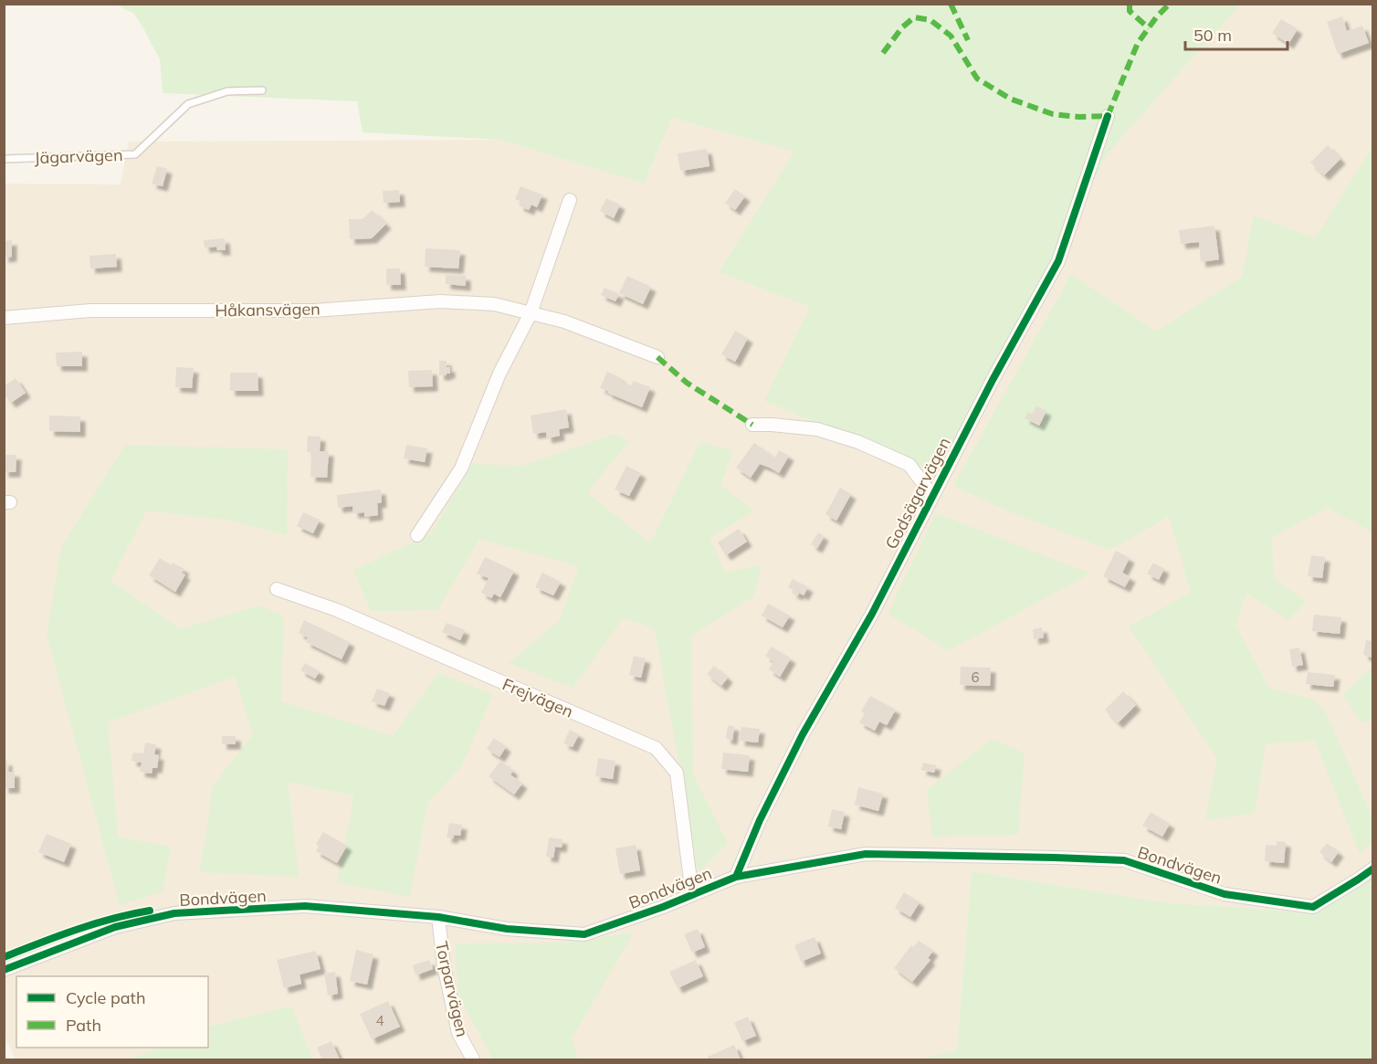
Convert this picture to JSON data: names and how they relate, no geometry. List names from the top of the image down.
{
  "streets": {
    "street": [
      "Håkansvägen",
      "Godsägarvägen",
      "Frejvägen",
      "Bondvägen",
      "Torparvägen"
    ],
    "lane": ["Jägarvägen"]
  },
  "crossings": [
    ["Godsägarvägen", "Bondvägen"],
    ["Frejvägen", "Bondvägen"],
    ["Bondvägen", "Torparvägen"]
  ],
  "house_numbers": ["6", "4"],
  "legend": ["Cycle path", "Path"],
  "scale_bar": "50 m"
}
